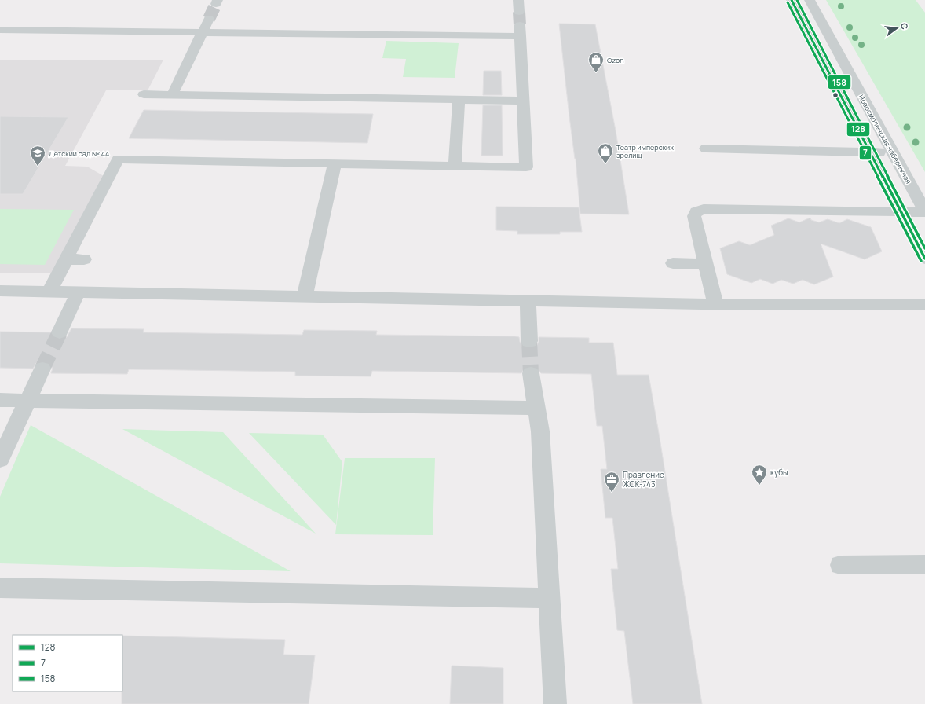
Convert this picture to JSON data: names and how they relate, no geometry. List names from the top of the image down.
{
  "streets": {
    "street": ["Новосмоленская набережная"]
  },
  "places": {
    "shop": ["Ozon", "Театр имперских зрелищ"],
    "school or university": ["Детский сад № 44"],
    "place": ["кубы"],
    "office": ["Правление ЖСК-743"]
  },
  "lines": ["transit line 128", "transit line 158", "transit line 7"],
  "legend": ["128", "7", "158"],
  "north": "right"
}
